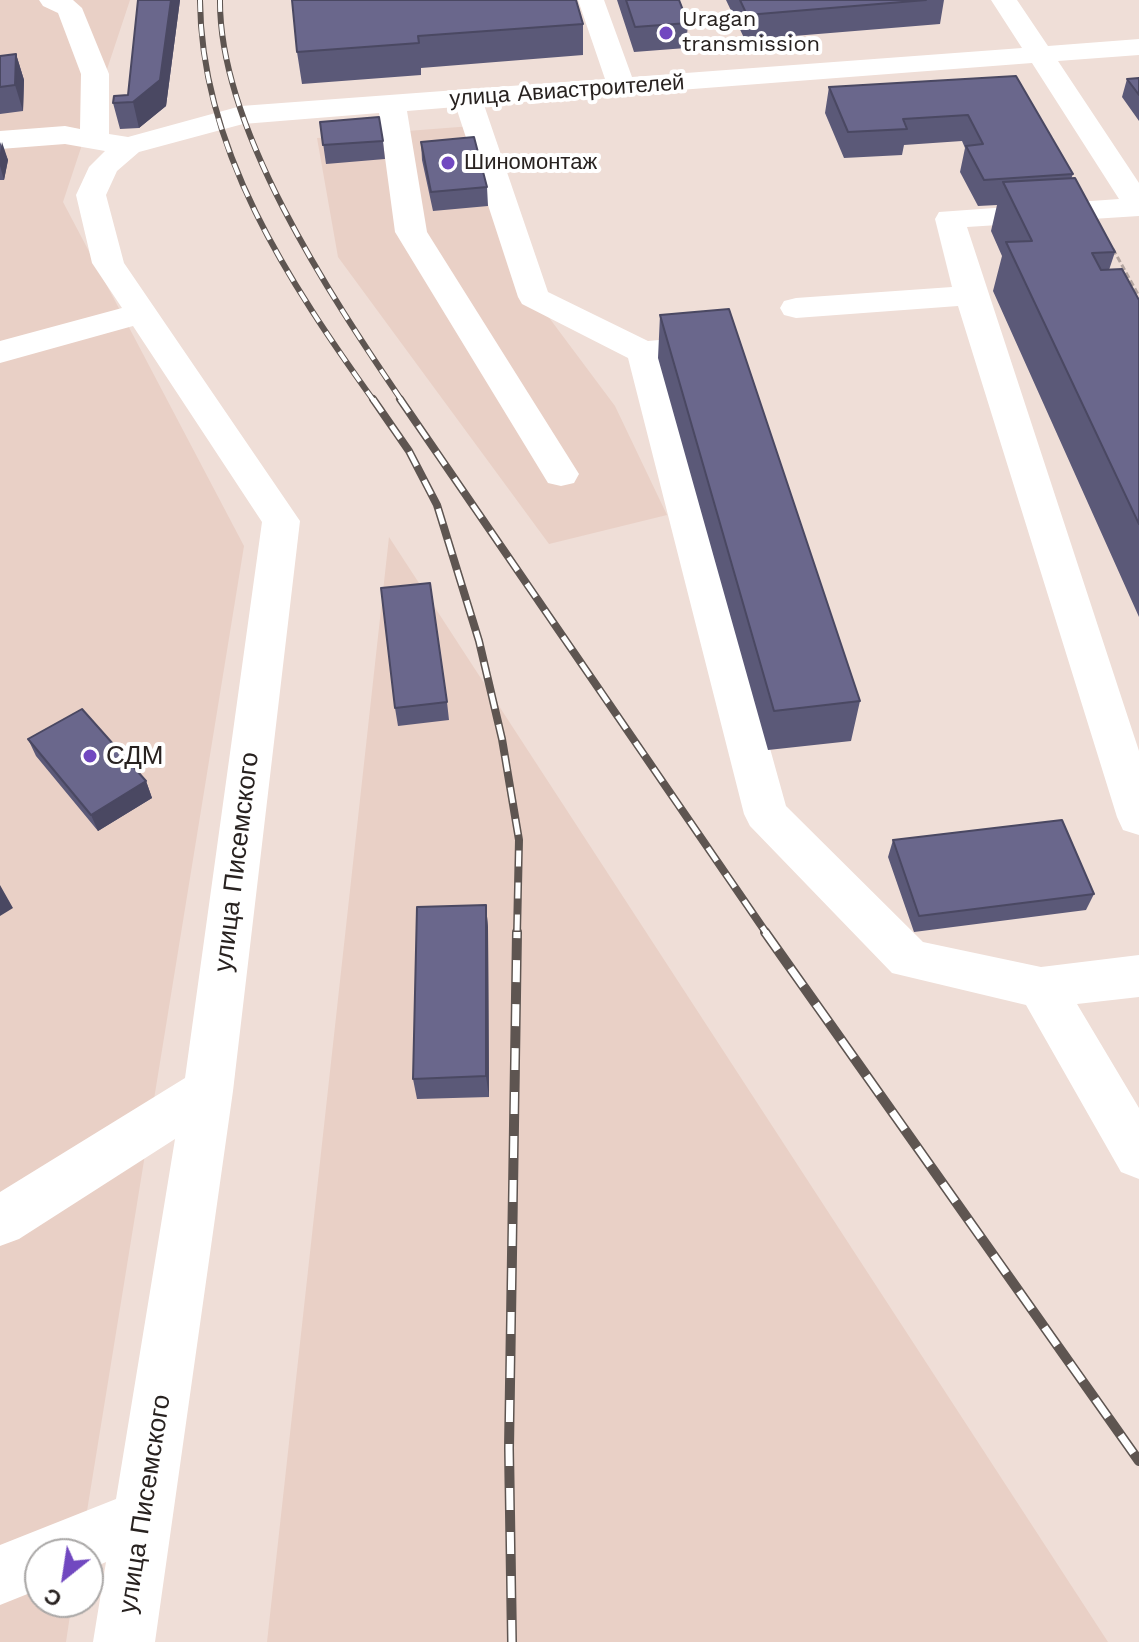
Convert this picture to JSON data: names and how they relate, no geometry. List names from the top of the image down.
{
  "streets": {
    "street": ["улица Авиастроителей", "улица Писемского"]
  },
  "crossings": [
    ["улица Авиастроителей", "улица Писемского"]
  ],
  "places": ["Uragan transmission", "Шиномонтаж", "СДМ"],
  "north": "bottom left"
}
